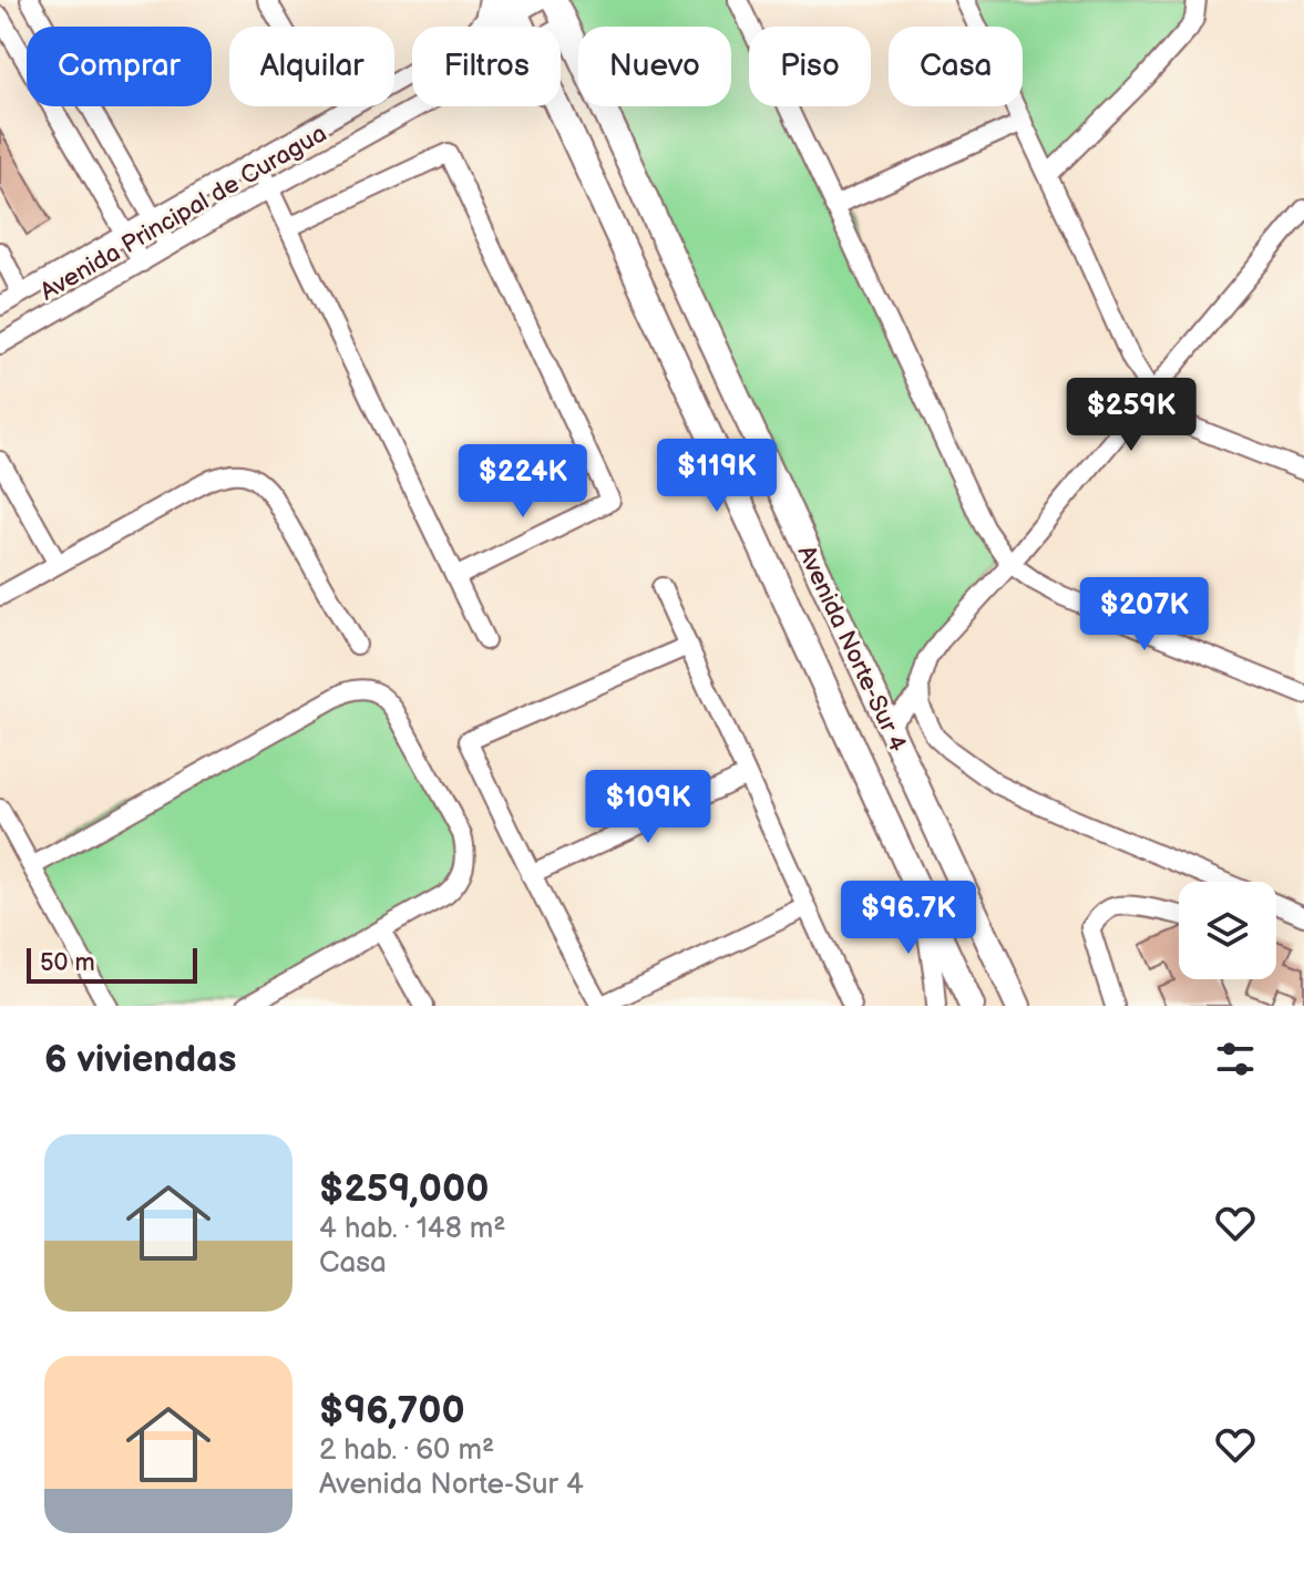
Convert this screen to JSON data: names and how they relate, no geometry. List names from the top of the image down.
{
  "streets": {
    "main road": ["Avenida Norte-Sur 4"],
    "street": ["Avenida Principal de Curagua"]
  },
  "crossings": [
    ["Avenida Principal de Curagua", "Avenida Norte-Sur 4"]
  ],
  "scale_bar": "50 m",
  "page": {
    "chip": [
      "Comprar",
      "Alquilar",
      "Filtros",
      "Nuevo",
      "Piso",
      "Casa"
    ],
    "price": [
      "$259K",
      "$119K",
      "$224K",
      "$207K",
      "$109K",
      "$96.7K"
    ],
    "scale": "50 m",
    "heading": "6 viviendas",
    "list": [
      {
        "name": "$259,000",
        "note": "4 hab. · 148 m² · Casa"
      },
      {
        "name": "$96,700",
        "note": "2 hab. · 60 m² · Avenida Norte-Sur 4"
      }
    ]
  }
}
